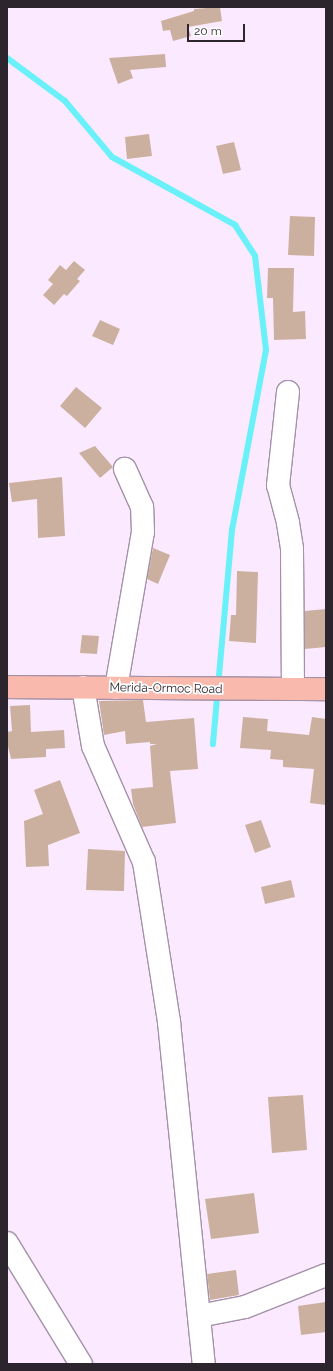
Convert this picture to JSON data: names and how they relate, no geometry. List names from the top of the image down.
{
  "streets": {
    "highway": ["Merida-Ormoc Road"]
  },
  "scale_bar": "20 m"
}
